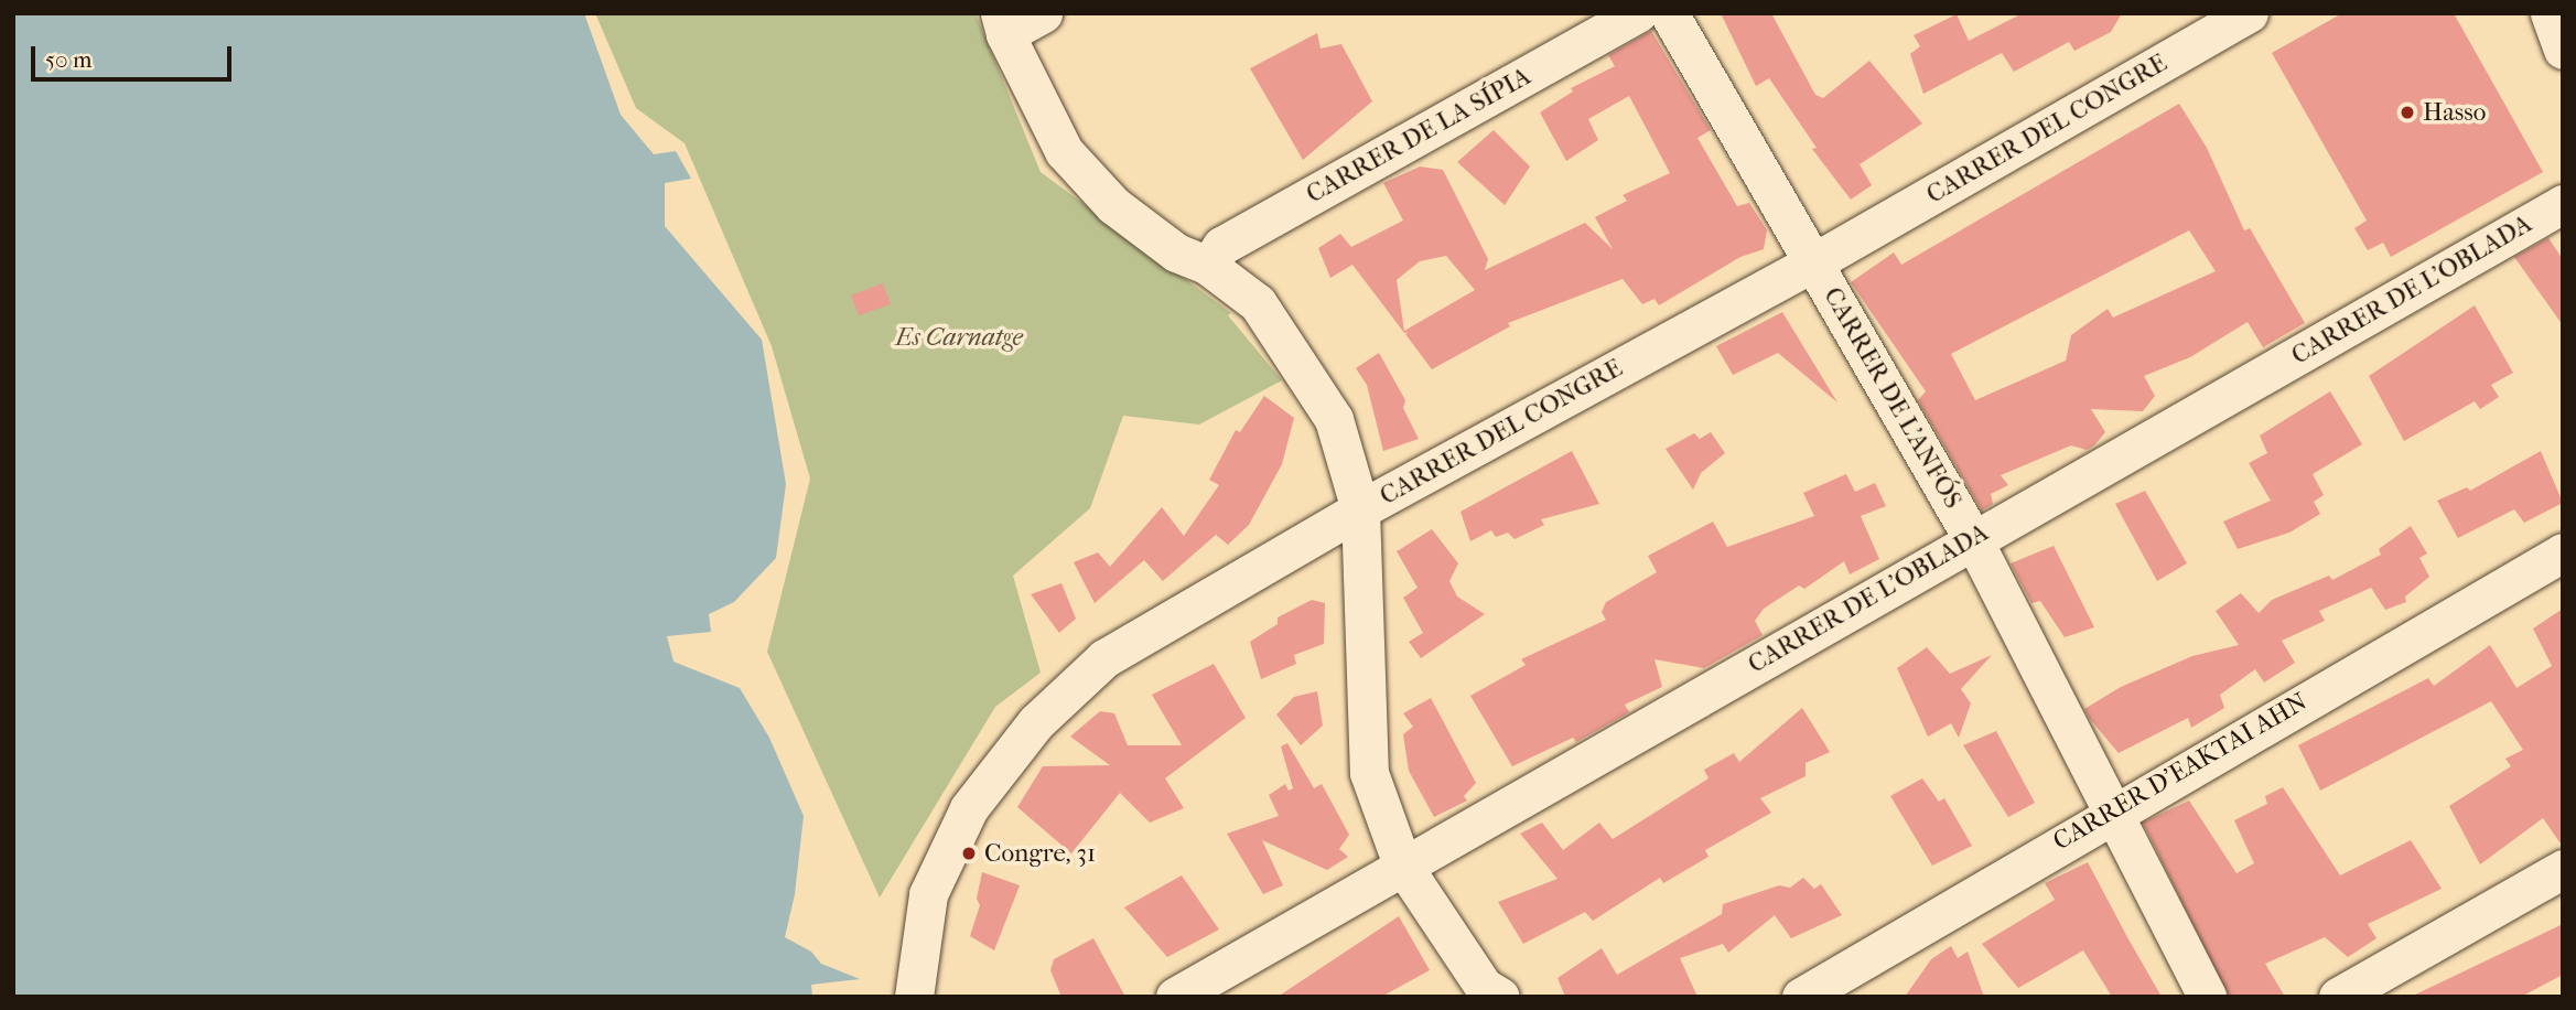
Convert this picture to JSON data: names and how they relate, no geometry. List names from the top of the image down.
{
  "streets": {
    "street": [
      "CARRER DEL CONGRE",
      "CARRER DE LA SÍPIA",
      "CARRER DE L'OBLADA",
      "CARRER DE L'ANFÓS",
      "CARRER D'EAKTAI AHN"
    ]
  },
  "crossings": [
    ["CARRER DEL CONGRE", "CARRER DE L'ANFÓS"],
    ["CARRER DE L'OBLADA", "CARRER DE L'ANFÓS"],
    ["CARRER DE L'ANFÓS", "CARRER D'EAKTAI AHN"]
  ],
  "parks": ["Es Carnatge"],
  "places": ["Hasso", "Congre, 31"],
  "scale_bar": "50 m"
}
